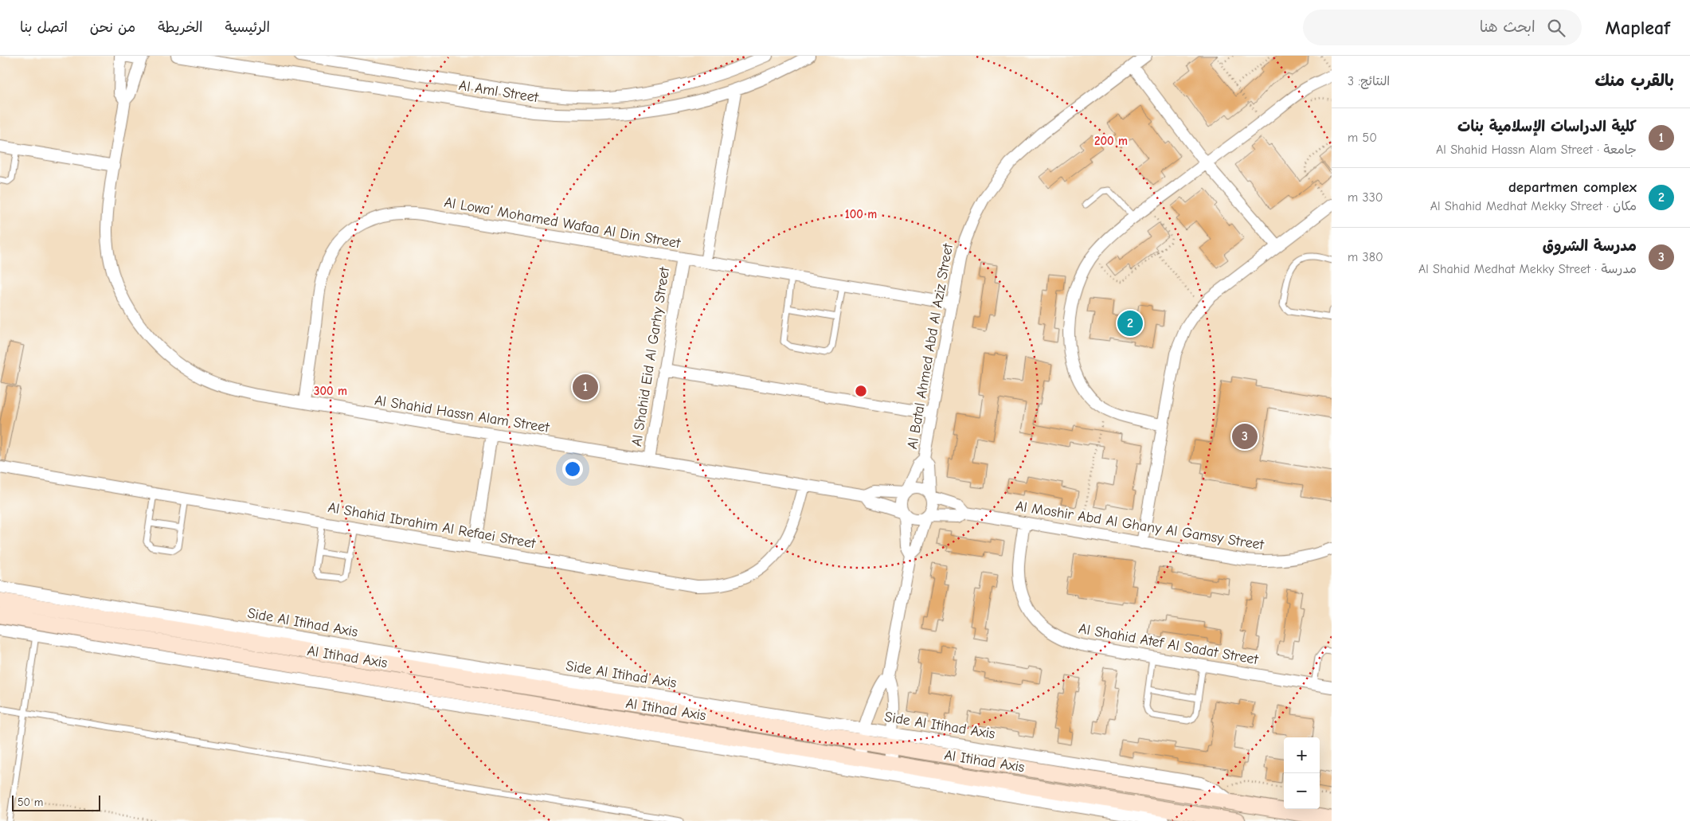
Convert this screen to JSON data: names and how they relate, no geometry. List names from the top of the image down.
{
  "streets": {
    "street": [
      "Al Aml Street",
      "Al Lowa' Mohamed Wafaa Al Din Street",
      "Al Batal Ahmed Abd Al Aziz Street",
      "Al Shahid Eid Al Garhy Street",
      "Al Shahid Hassn Alam Street",
      "Al Shahid Ibrahim Al Refaei Street",
      "Al Moshir Abd Al Ghany Al Gamsy Street",
      "Side Al Itihad Axis",
      "Al Shahid Atef Al Sadat Street",
      "Al Itihad Axis"
    ]
  },
  "crossings": [
    ["Al Lowa' Mohamed Wafaa Al Din Street", "Al Batal Ahmed Abd Al Aziz Street"],
    ["Al Lowa' Mohamed Wafaa Al Din Street", "Al Shahid Eid Al Garhy Street"],
    ["Al Lowa' Mohamed Wafaa Al Din Street", "Al Shahid Hassn Alam Street"],
    ["Al Batal Ahmed Abd Al Aziz Street", "Al Shahid Hassn Alam Street"],
    ["Al Batal Ahmed Abd Al Aziz Street", "Al Moshir Abd Al Ghany Al Gamsy Street"],
    ["Al Shahid Eid Al Garhy Street", "Al Shahid Hassn Alam Street"],
    ["Al Shahid Hassn Alam Street", "Al Shahid Ibrahim Al Refaei Street"],
    ["Al Shahid Hassn Alam Street", "Al Moshir Abd Al Ghany Al Gamsy Street"],
    ["Al Moshir Abd Al Ghany Al Gamsy Street", "Al Shahid Atef Al Sadat Street"],
    ["Side Al Itihad Axis", "Al Itihad Axis"]
  ],
  "scale_bar": "50 m",
  "page": {
    "header": "Mapleaf",
    "search": "ابحث هنا",
    "nav": [
      "الرئيسية",
      "الخريطة",
      "من نحن",
      "اتصل بنا"
    ],
    "heading": ["بالقرب منك", "النتائج: 3"],
    "list": [
      {
        "mark": "1",
        "name": "كلية الدراسات الإسلامية بنات",
        "note": "جامعة · Al Shahid Hassn Alam Street",
        "value": "50 m"
      },
      {
        "mark": "2",
        "name": "departmen complex",
        "note": "مكان · Al Shahid Medhat Mekky Street",
        "value": "330 m"
      },
      {
        "mark": "3",
        "name": "مدرسة الشروق",
        "note": "مدرسة · Al Shahid Medhat Mekky Street",
        "value": "380 m"
      }
    ],
    "pins": ["2", "1", "3"],
    "map_buttons": ["+", "−"],
    "scale": "50 m"
  },
  "rings": ["200 m", "100 m", "300 m"]
}
